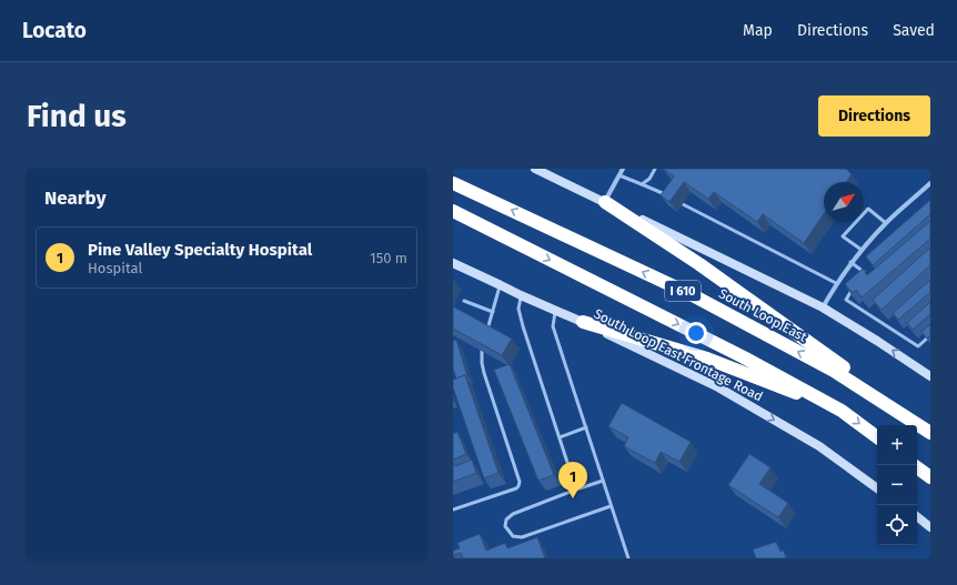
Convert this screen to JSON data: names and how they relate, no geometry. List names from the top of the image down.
{
  "streets": {
    "highway": ["I 610", "South Loop East"],
    "main road": ["South Loop East Frontage Road"]
  },
  "one_way": ["South Loop East Frontage Road"],
  "north": "top right",
  "page": {
    "header": "Locato",
    "nav": ["Map", "Directions", "Saved"],
    "buttons": "Directions",
    "title": "Find us",
    "heading": "Nearby",
    "list": [
      {
        "mark": "1",
        "name": "Pine Valley Specialty Hospital",
        "note": "Hospital",
        "value": "150 m"
      }
    ],
    "map_buttons": ["+", "−"],
    "pins": "1"
  }
}
